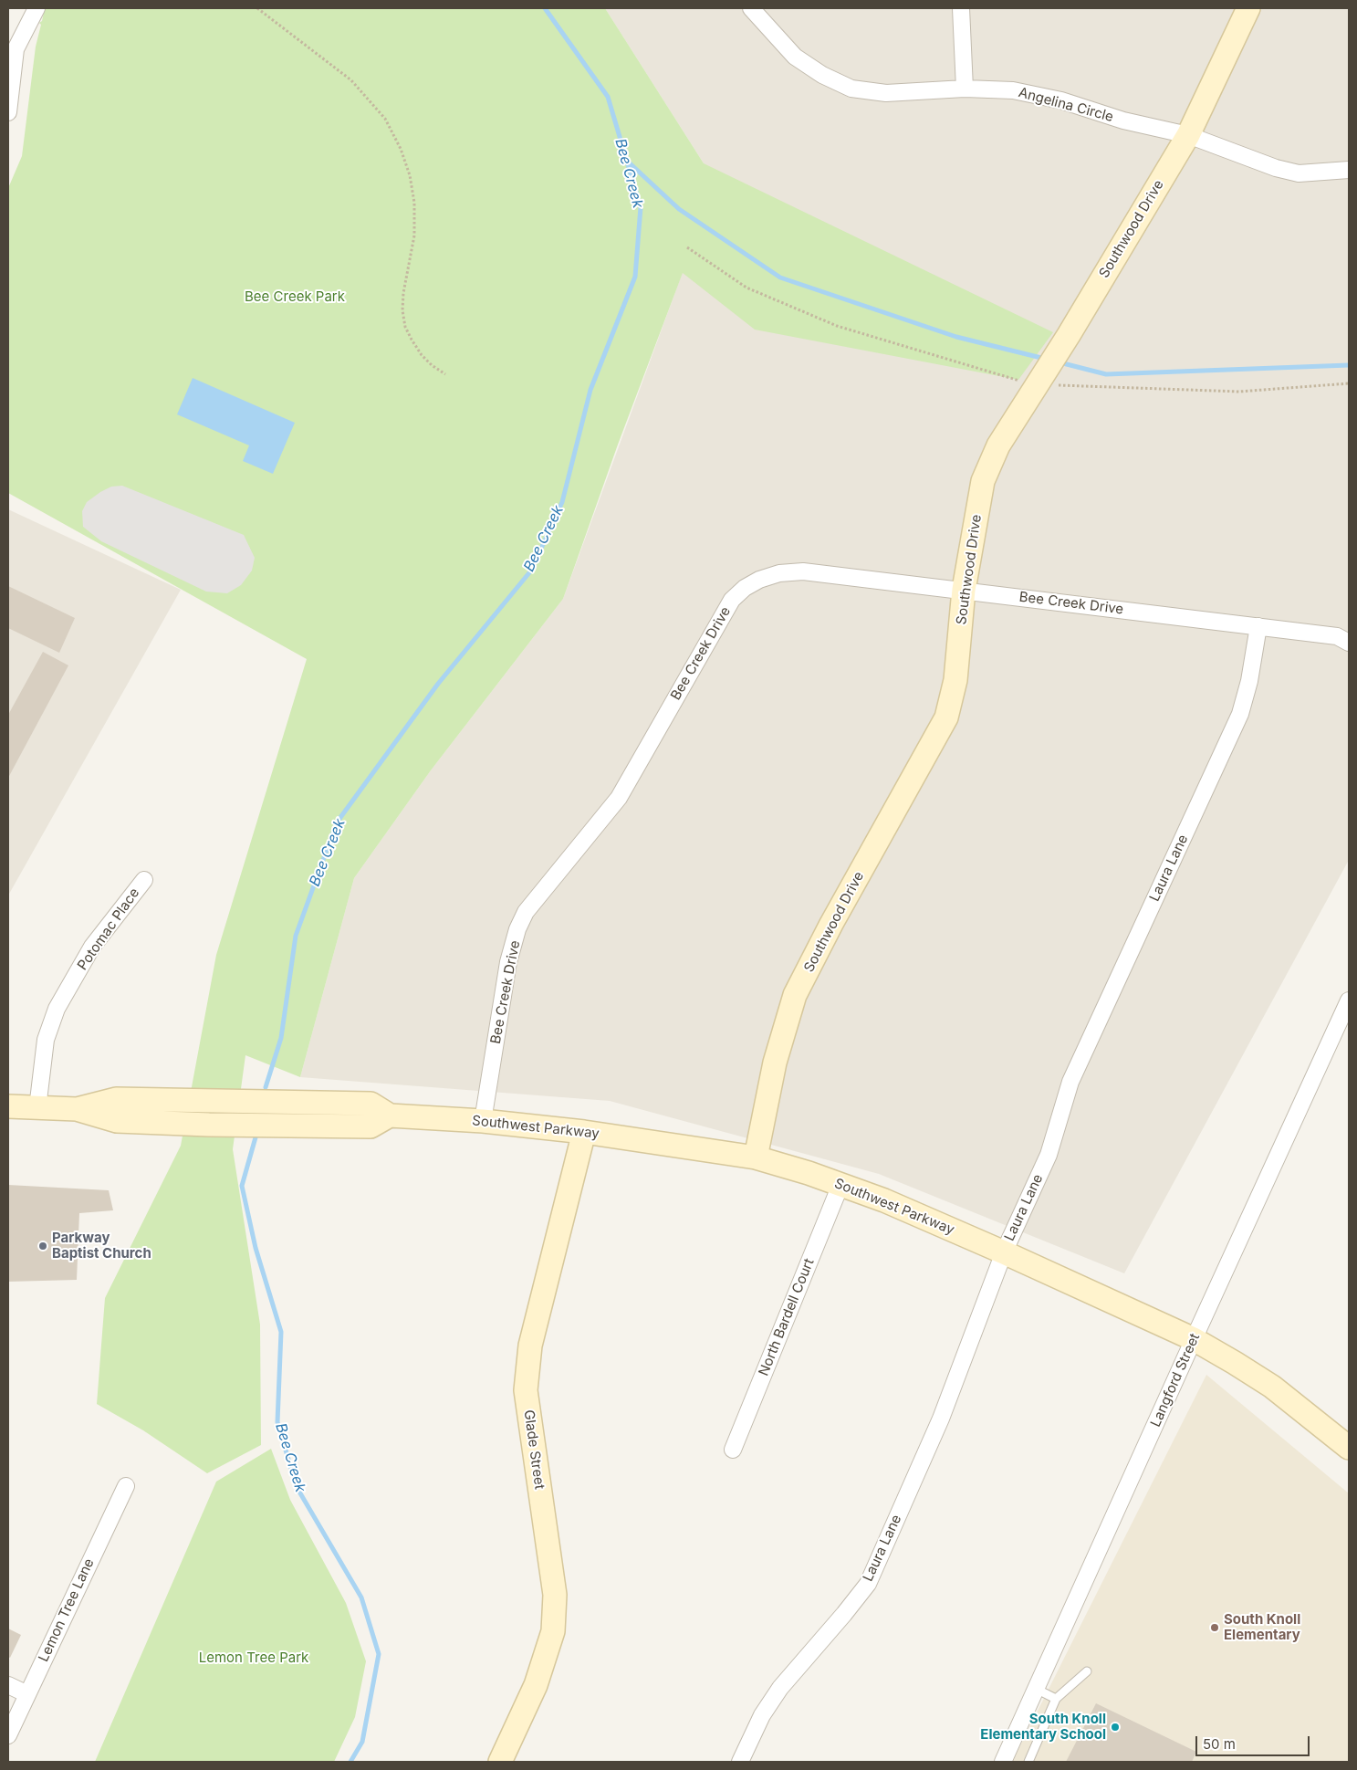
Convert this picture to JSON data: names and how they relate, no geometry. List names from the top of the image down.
{
  "streets": {
    "street": [
      "Angelina Circle",
      "Southwood Drive",
      "Bee Creek Drive",
      "Laura Lane",
      "Potomac Place",
      "Southwest Parkway",
      "North Bardell Court",
      "Langford Street",
      "Glade Street",
      "Lemon Tree Lane"
    ]
  },
  "crossings": [
    ["Angelina Circle", "Southwood Drive"],
    ["Southwood Drive", "Bee Creek Drive"],
    ["Southwood Drive", "Southwest Parkway"],
    ["Bee Creek Drive", "Laura Lane"],
    ["Bee Creek Drive", "Southwest Parkway"],
    ["Laura Lane", "Southwest Parkway"],
    ["Potomac Place", "Southwest Parkway"],
    ["Southwest Parkway", "North Bardell Court"],
    ["Southwest Parkway", "Langford Street"],
    ["Southwest Parkway", "Glade Street"]
  ],
  "water": ["Bee Creek"],
  "parks": ["Bee Creek Park", "Lemon Tree Park"],
  "places": ["Parkway Baptist Church", "South Knoll Elementary", "South Knoll Elementary School"],
  "scale_bar": "50 m"
}
